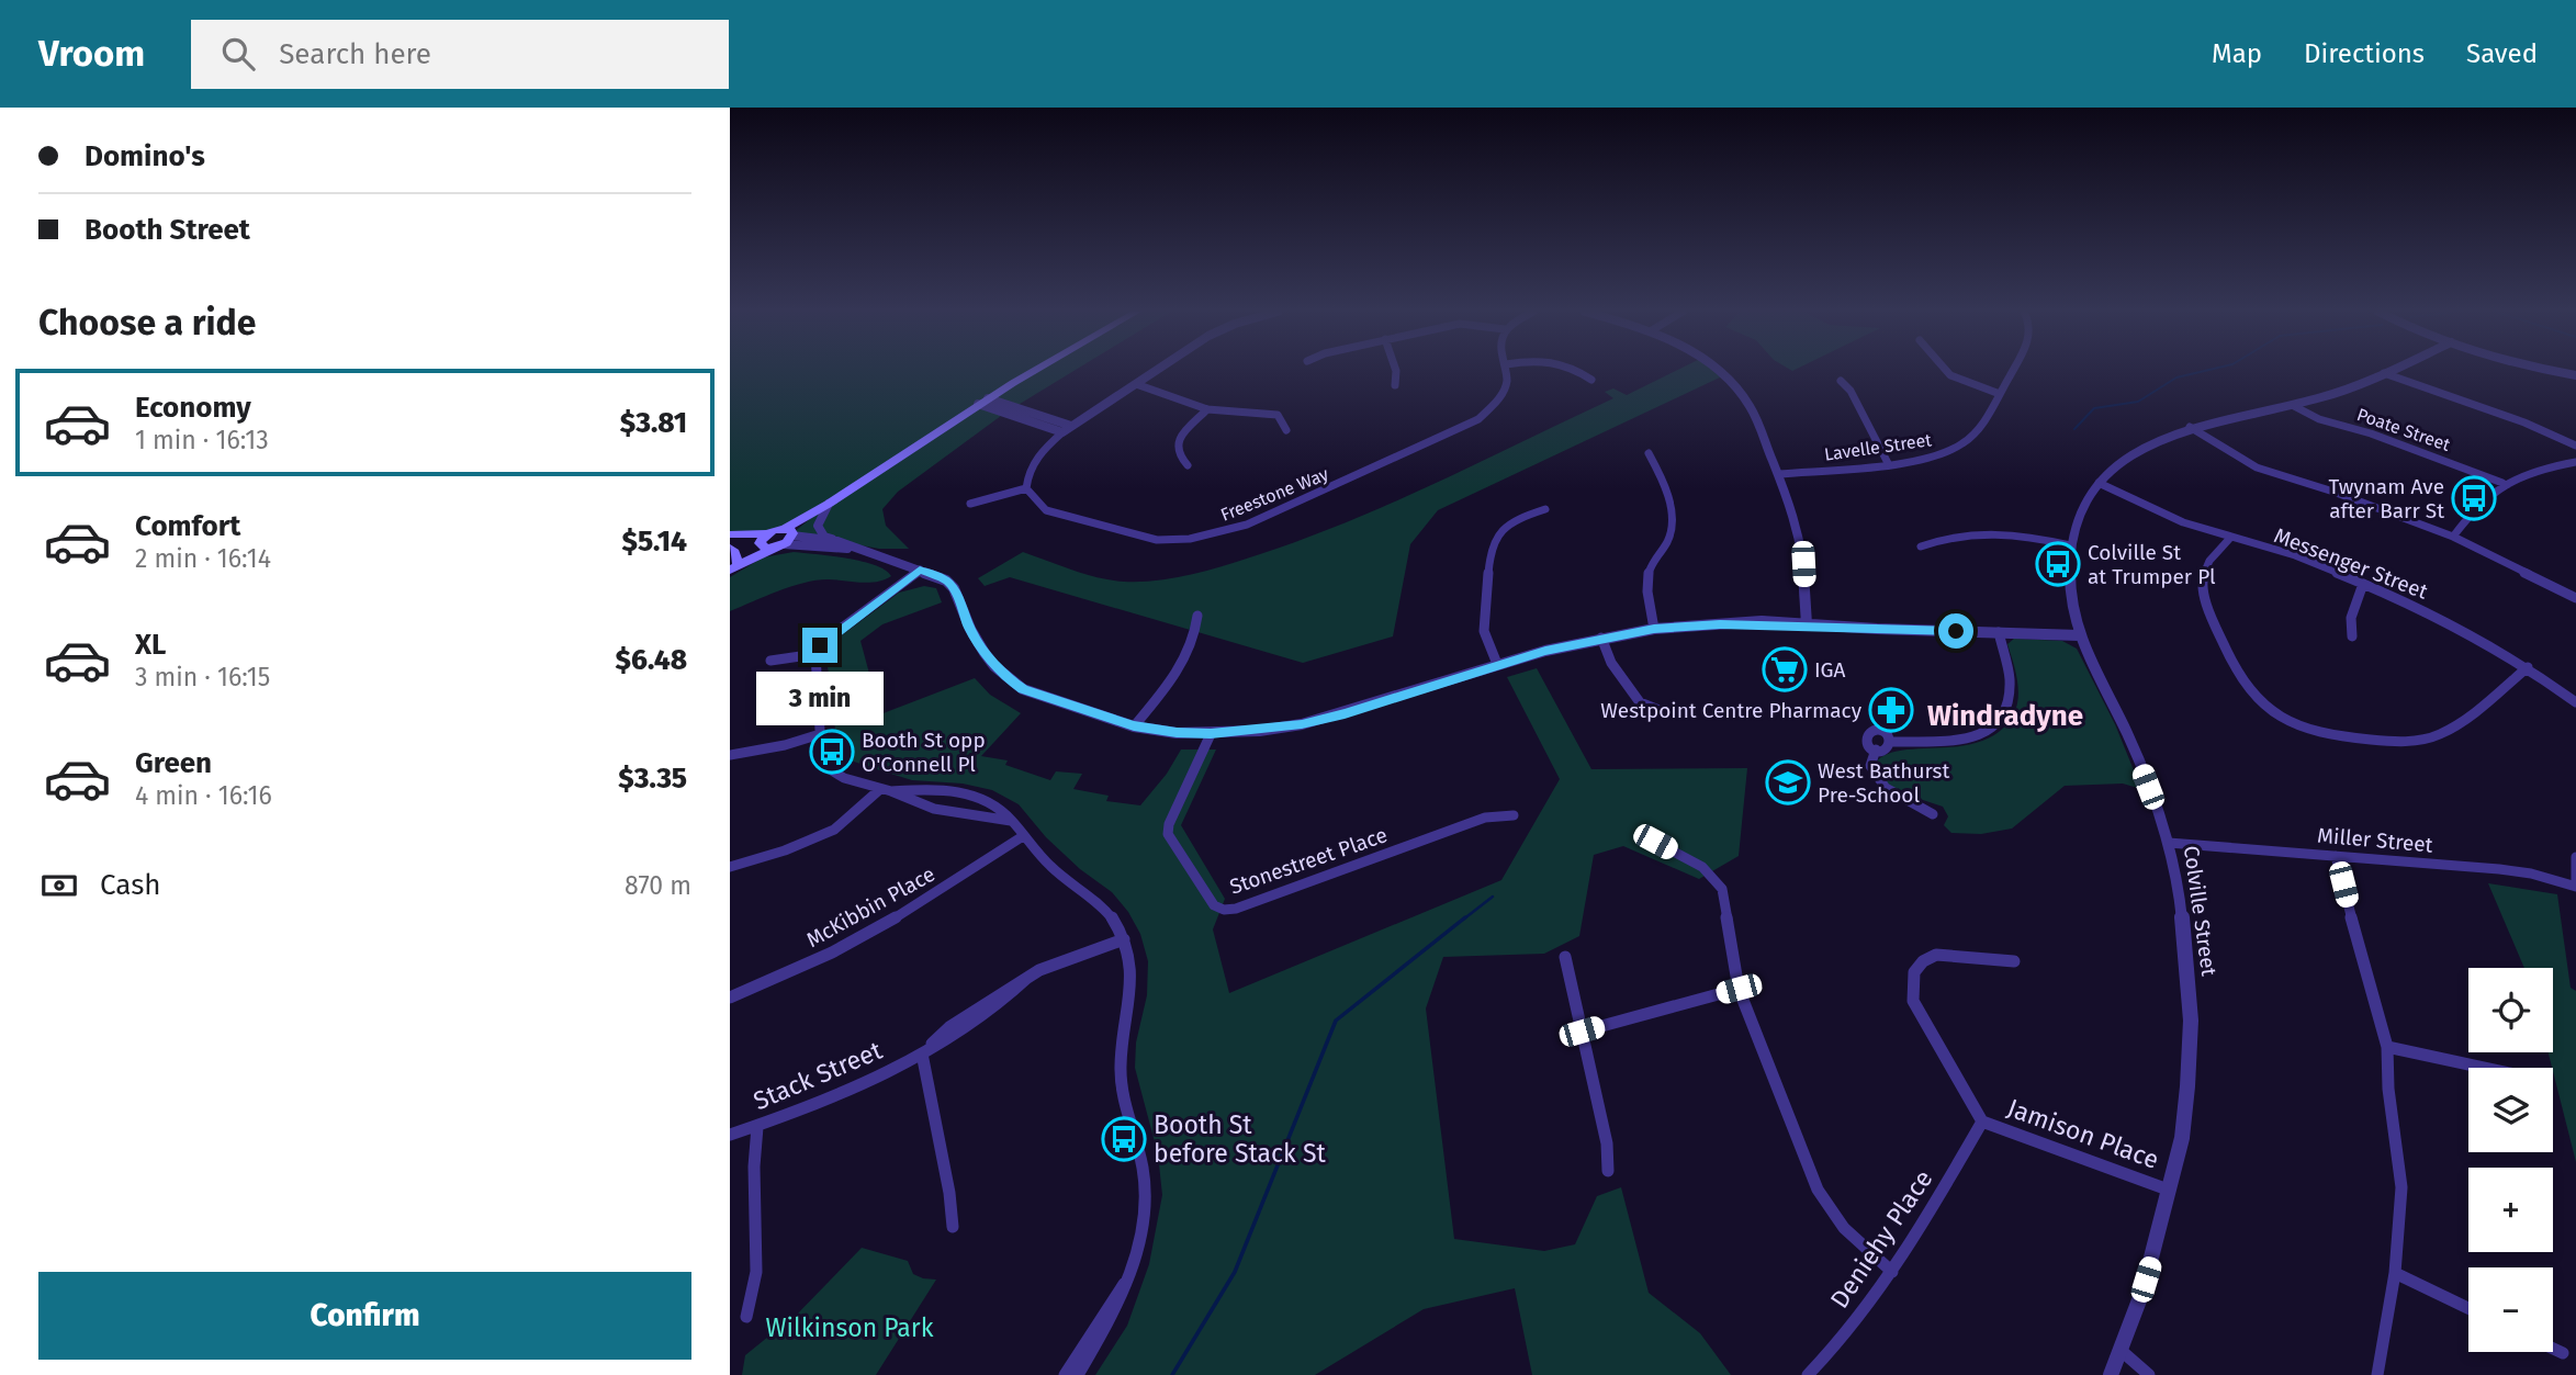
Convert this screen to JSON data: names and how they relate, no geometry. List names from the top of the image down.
{
  "streets": {
    "street": [
      "Poate Street",
      "Lavelle Street",
      "Freestone Way",
      "Messenger Street",
      "Miller Street",
      "Stonestreet Place",
      "McKibbin Place",
      "Colville Street",
      "Stack Street",
      "Jamison Place",
      "Deniehy Place"
    ]
  },
  "crossings": [
    ["Poate Street", "Colville Street"],
    ["Messenger Street", "Colville Street"],
    ["Miller Street", "Colville Street"],
    ["Colville Street", "Jamison Place"],
    ["Jamison Place", "Deniehy Place"]
  ],
  "districts": ["Windradyne"],
  "parks": ["Wilkinson Park"],
  "places": {
    "bus stop": [
      "Twynam Ave after Barr St",
      "Colville St at Trumper Pl",
      "Booth St opp O'Connell Pl",
      "Booth St before Stack St"
    ],
    "supermarket": ["IGA"],
    "pharmacy": ["Westpoint Centre Pharmacy"],
    "school or university": ["West Bathurst Pre-School"]
  },
  "page": {
    "header": "Vroom",
    "search": "Search here",
    "nav": ["Map", "Directions", "Saved"],
    "banner": ["Domino's", "Booth Street"],
    "heading": "Choose a ride",
    "list": [
      {
        "name": "Economy",
        "note": "1 min · 16:13",
        "value": "$3.81"
      },
      {
        "name": "Comfort",
        "note": "2 min · 16:14",
        "value": "$5.14"
      },
      {
        "name": "XL",
        "note": "3 min · 16:15",
        "value": "$6.48"
      },
      {
        "name": "Green",
        "note": "4 min · 16:16",
        "value": "$3.35"
      }
    ],
    "bubble": "3 min",
    "pay": ["Cash", "870 m"],
    "map_buttons": ["+", "−"],
    "buttons": "Confirm"
  }
}
